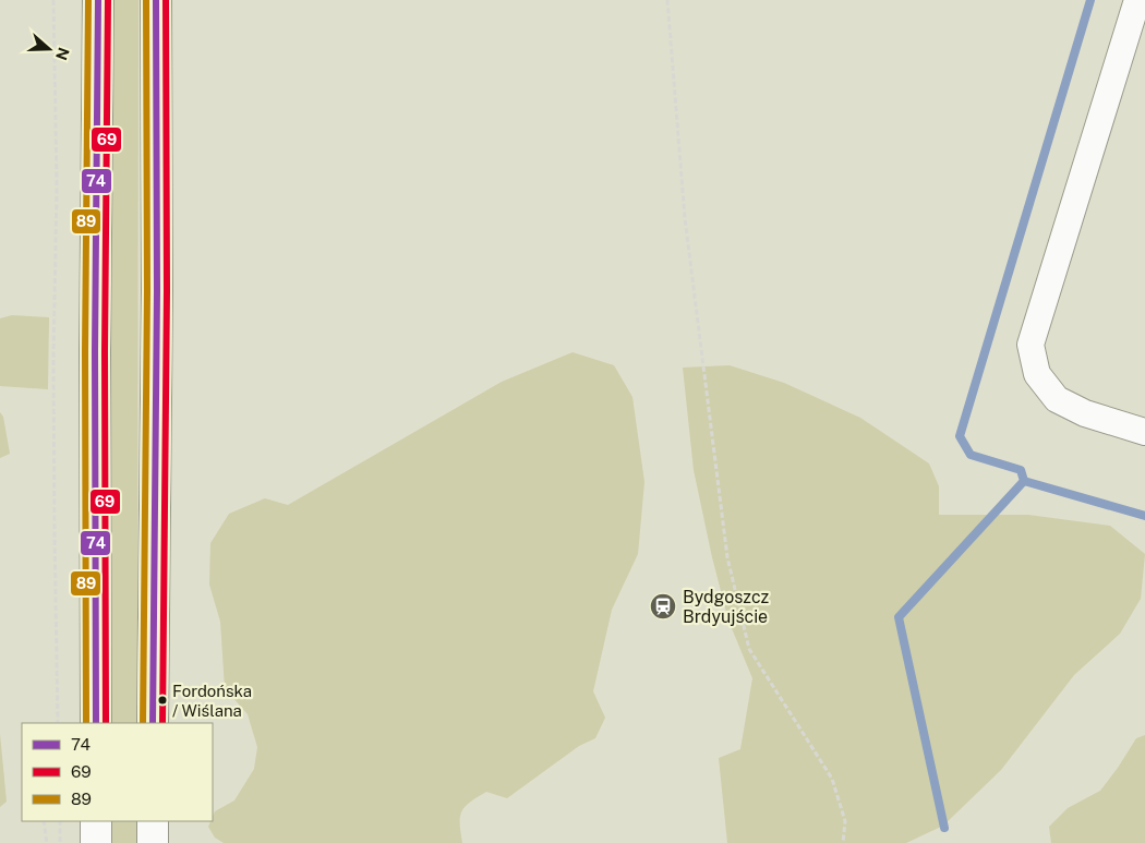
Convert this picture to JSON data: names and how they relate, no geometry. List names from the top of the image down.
{
  "places": {
    "station": ["Bydgoszcz Brdyujście"],
    "other": ["Fordońska / Wiślana"]
  },
  "lines": ["transit line 74", "transit line 69", "transit line 89"],
  "legend": ["74", "69", "89"],
  "north": "right"
}
